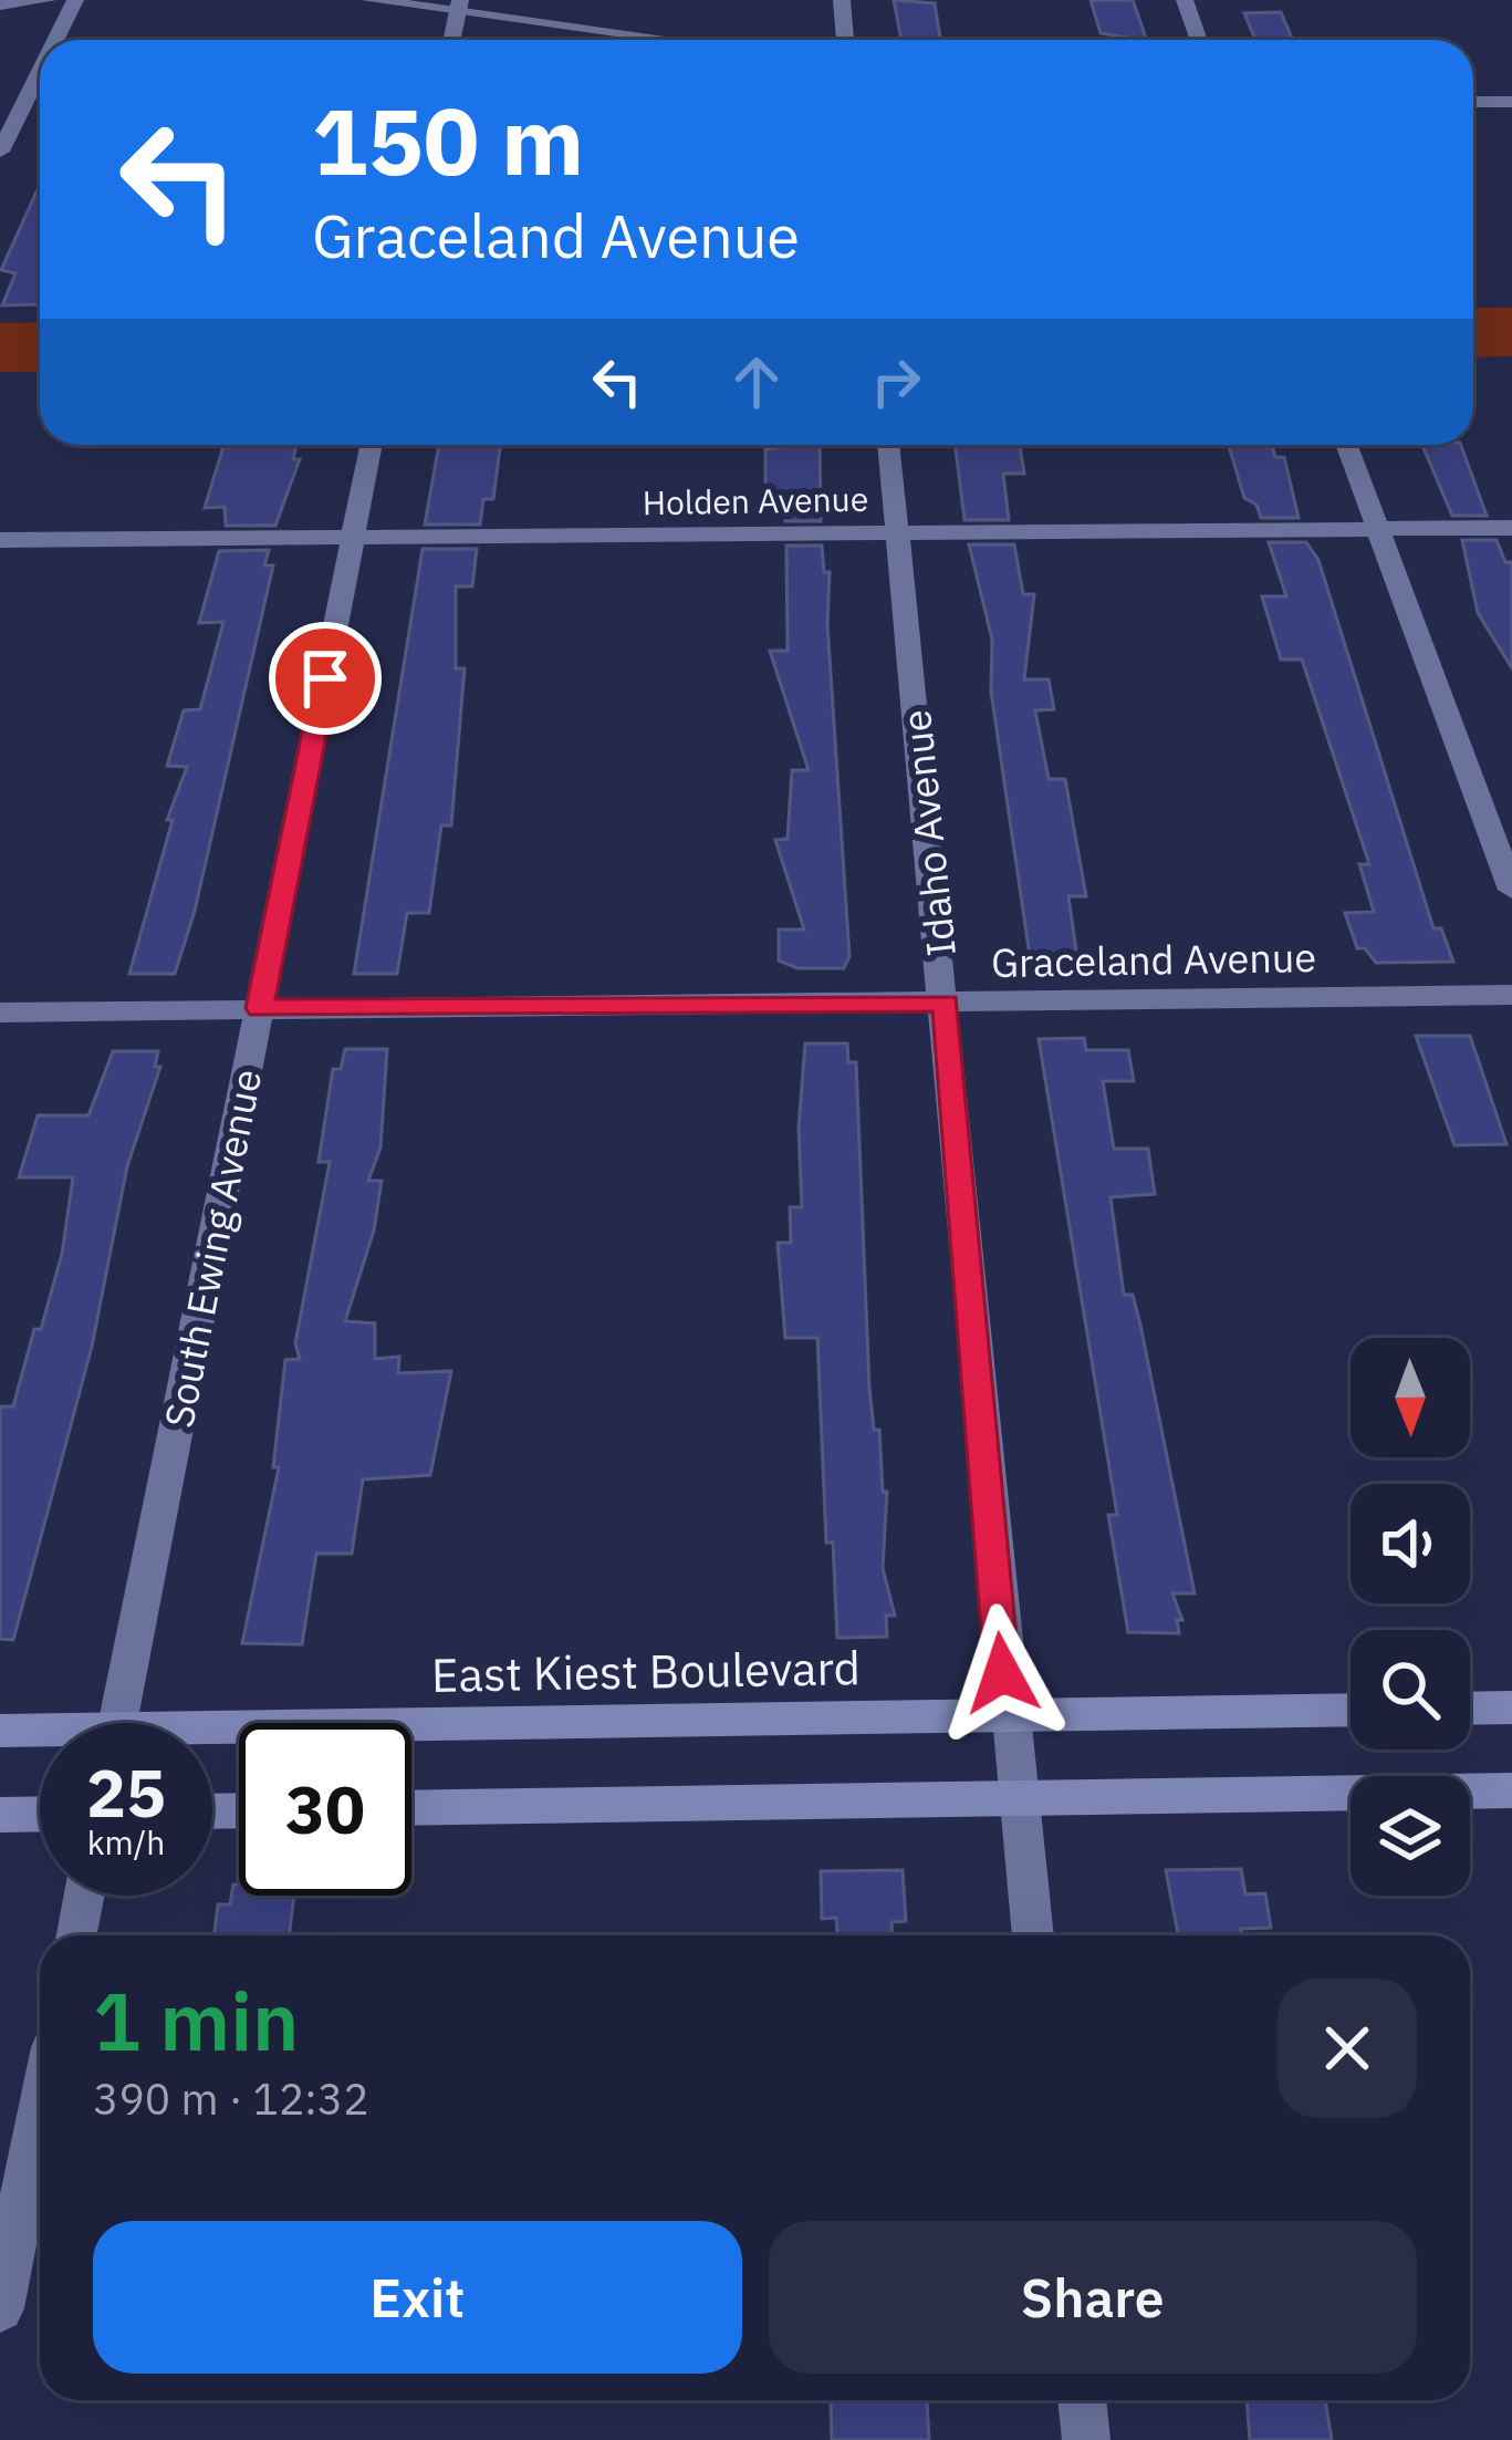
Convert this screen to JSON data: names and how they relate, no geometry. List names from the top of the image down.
{
  "streets": {
    "main road": ["East Kiest Boulevard"],
    "street": [
      "Holden Avenue",
      "Idaho Avenue",
      "Graceland Avenue",
      "South Ewing Avenue"
    ]
  },
  "crossings": [
    ["Holden Avenue", "Idaho Avenue"],
    ["Holden Avenue", "South Ewing Avenue"],
    ["Idaho Avenue", "Graceland Avenue"],
    ["Idaho Avenue", "East Kiest Boulevard"],
    ["Graceland Avenue", "South Ewing Avenue"]
  ],
  "north": "bottom",
  "page": {
    "turn": ["150 m", "Graceland Avenue"],
    "speed": "25 km/h",
    "limit": "30",
    "heading": ["1 min", "390 m · 12:32"],
    "buttons": ["Exit", "Share"]
  }
}
